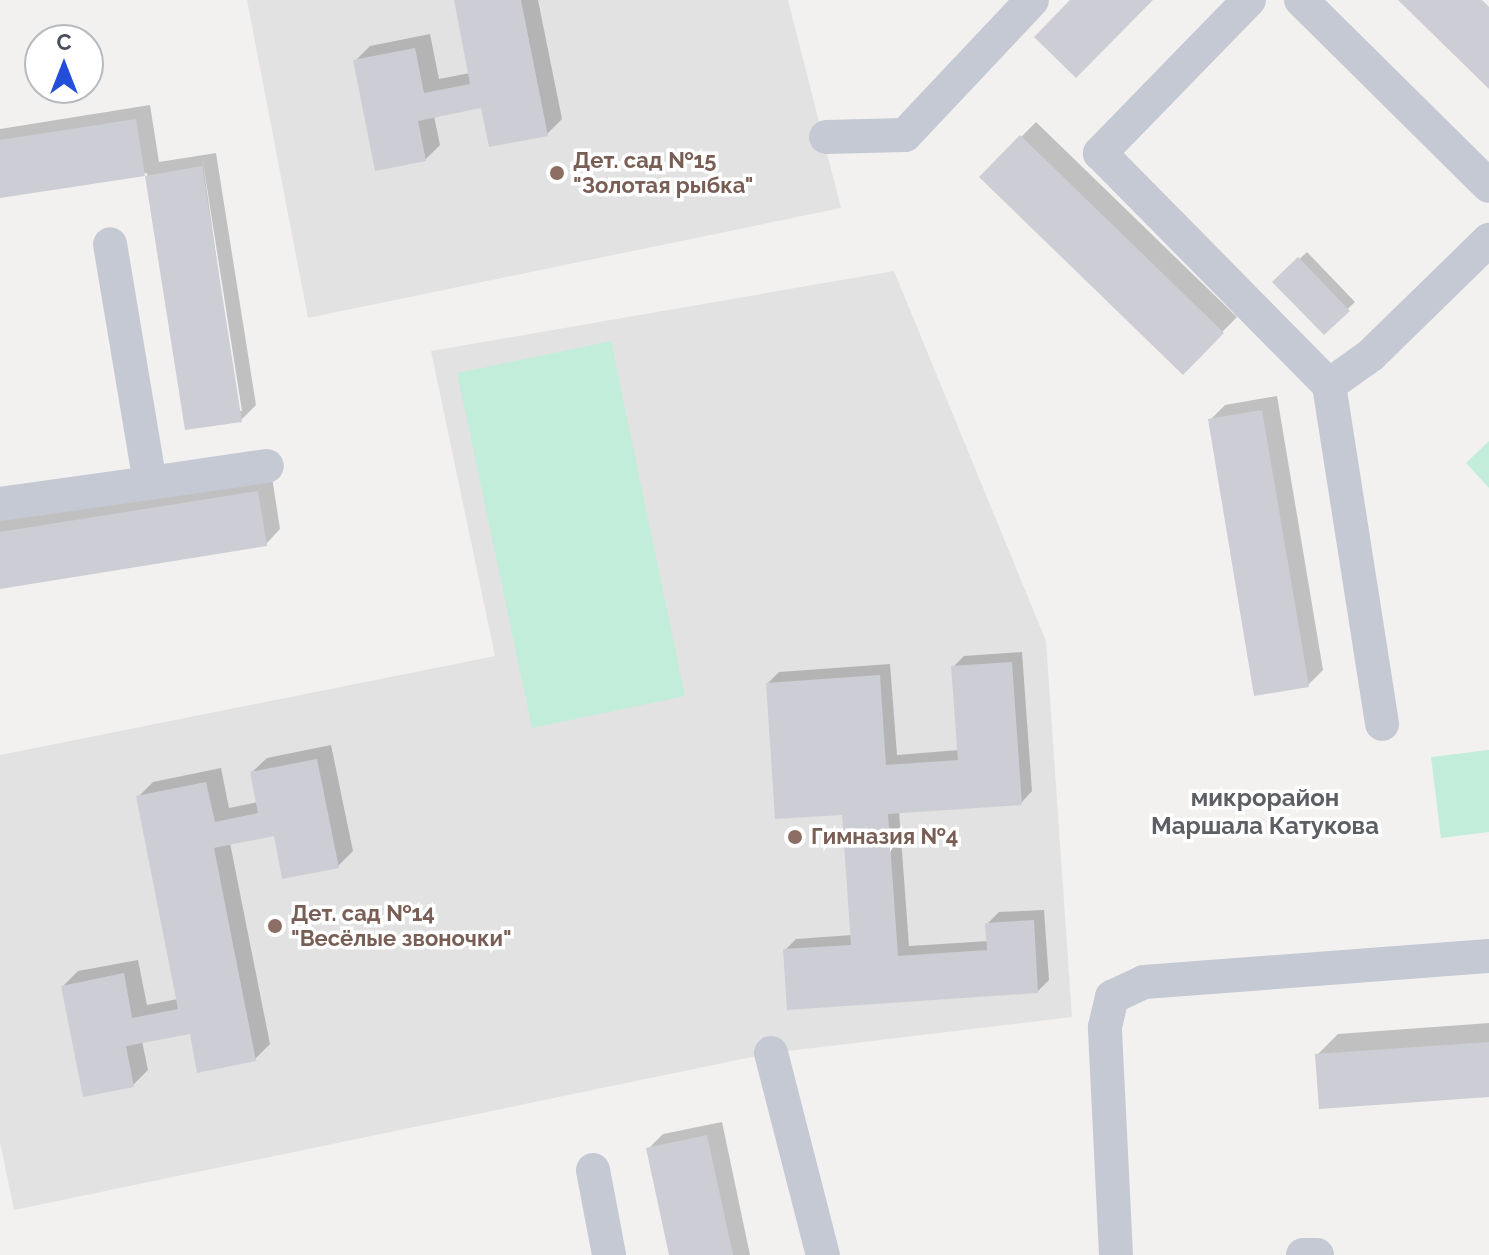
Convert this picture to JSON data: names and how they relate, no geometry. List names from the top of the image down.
{
  "districts": ["микрорайон Маршала Катукова"],
  "places": ["Дет. сад №15 \"Золотая рыбка\"", "Гимназия №4", "Дет. сад №14 \"Весёлые звоночки\""],
  "north": "top"
}
